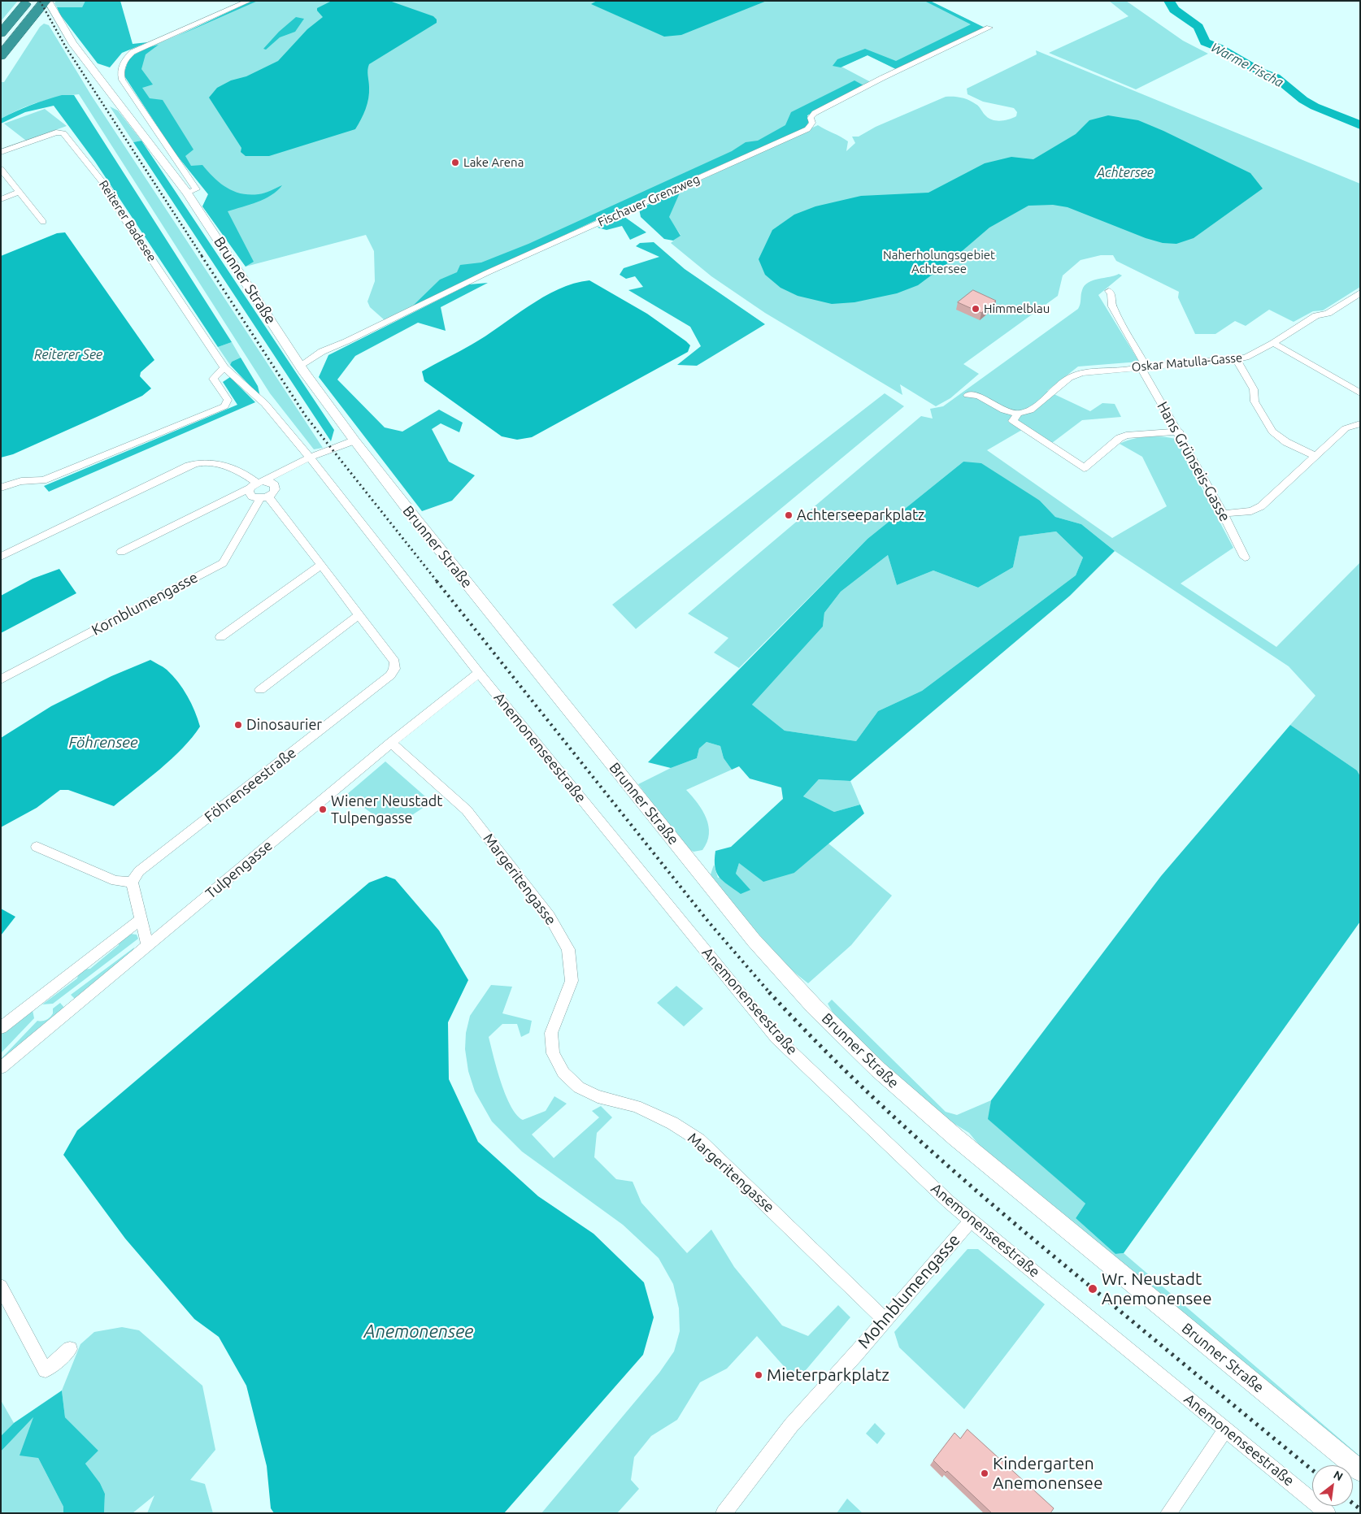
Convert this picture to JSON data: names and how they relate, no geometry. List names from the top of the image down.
{
  "streets": {
    "main road": ["Brunner Straße"],
    "street": [
      "Fischauer Grenzweg",
      "Reiterer Badesee",
      "Oskar Matulla-Gasse",
      "Hans Grünseis-Gasse",
      "Kornblumengasse",
      "Anemonenseestraße",
      "Föhrenseestraße",
      "Tulpengasse",
      "Margeritengasse",
      "Mohnblumengasse"
    ]
  },
  "crossings": [
    ["Fischauer Grenzweg", "Brunner Straße"],
    ["Reiterer Badesee", "Anemonenseestraße"],
    ["Oskar Matulla-Gasse", "Hans Grünseis-Gasse"],
    ["Kornblumengasse", "Föhrenseestraße"],
    ["Anemonenseestraße", "Tulpengasse"],
    ["Anemonenseestraße", "Mohnblumengasse"],
    ["Tulpengasse", "Margeritengasse"],
    ["Margeritengasse", "Mohnblumengasse"]
  ],
  "water": [
    "Warme Fischa",
    "Achtersee",
    "Reiterer See",
    "Föhrensee",
    "Anemonensee"
  ],
  "parks": ["Naherholungsgebiet Achtersee"],
  "places": [
    "Lake Arena",
    "Himmelblau",
    "Achterseeparkplatz",
    "Dinosaurier",
    "Wiener Neustadt Tulpengasse",
    "Wr. Neustadt Anemonensee",
    "Mieterparkplatz",
    "Kindergarten Anemonensee"
  ],
  "north": "top right"
}
